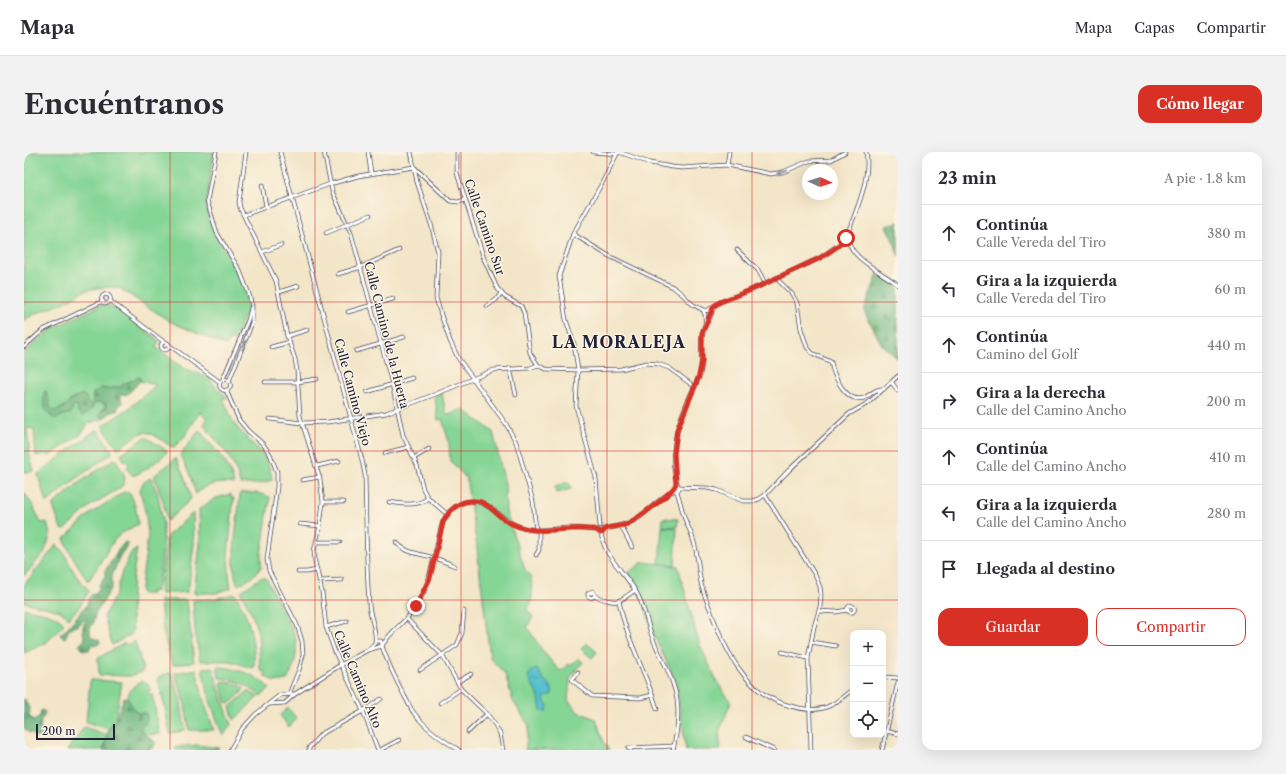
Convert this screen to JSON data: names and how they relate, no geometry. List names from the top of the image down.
{
  "streets": {
    "street": [
      "Calle Camino Sur",
      "Calle Camino de la Huerta",
      "Calle Camino Viejo",
      "Calle Camino Alto"
    ]
  },
  "districts": ["LA MORALEJA"],
  "scale_bar": "200 m",
  "north": "right",
  "page": {
    "header": "Mapa",
    "nav": ["Mapa", "Capas", "Compartir"],
    "buttons": [
      "Cómo llegar",
      ["Guardar", "Compartir"]
    ],
    "title": "Encuéntranos",
    "heading": ["23 min", "A pie · 1.8 km"],
    "list": [
      ["Continúa", "Calle Vereda del Tiro", "380 m"],
      ["Gira a la izquierda", "Calle Vereda del Tiro", "60 m"],
      ["Continúa", "Camino del Golf", "440 m"],
      ["Gira a la derecha", "Calle del Camino Ancho", "200 m"],
      ["Continúa", "Calle del Camino Ancho", "410 m"],
      ["Gira a la izquierda", "Calle del Camino Ancho", "280 m"],
      "Llegada al destino"
    ],
    "map_buttons": ["+", "−"],
    "scale": "200 m"
  }
}
